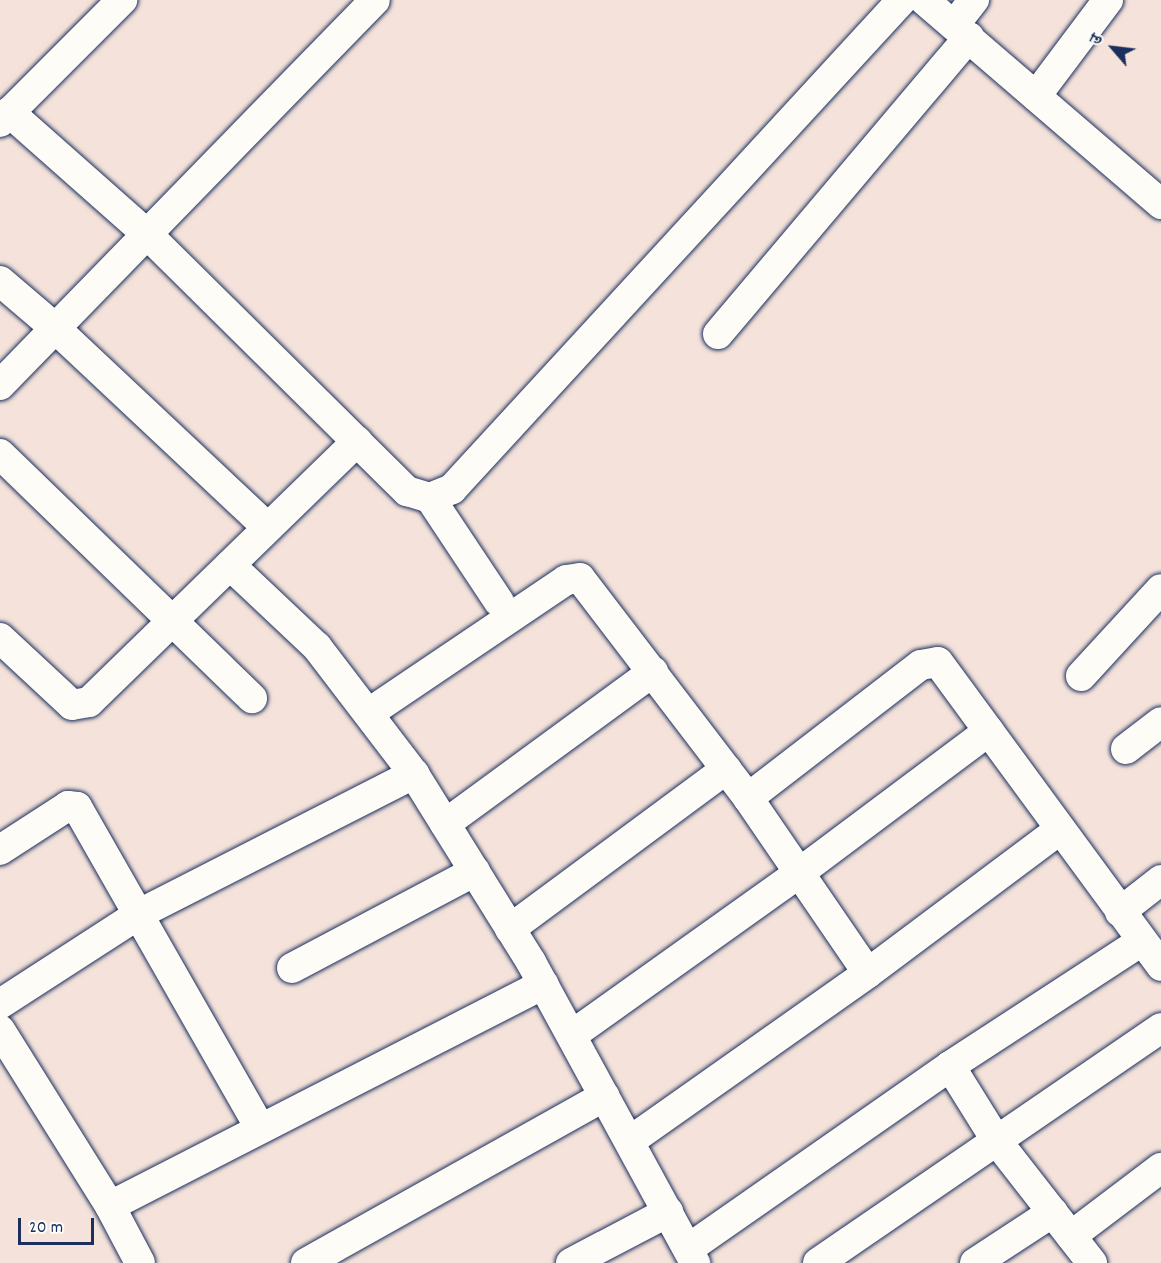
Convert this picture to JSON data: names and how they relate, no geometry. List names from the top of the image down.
{
  "scale_bar": "20 m",
  "north": "top left"
}
